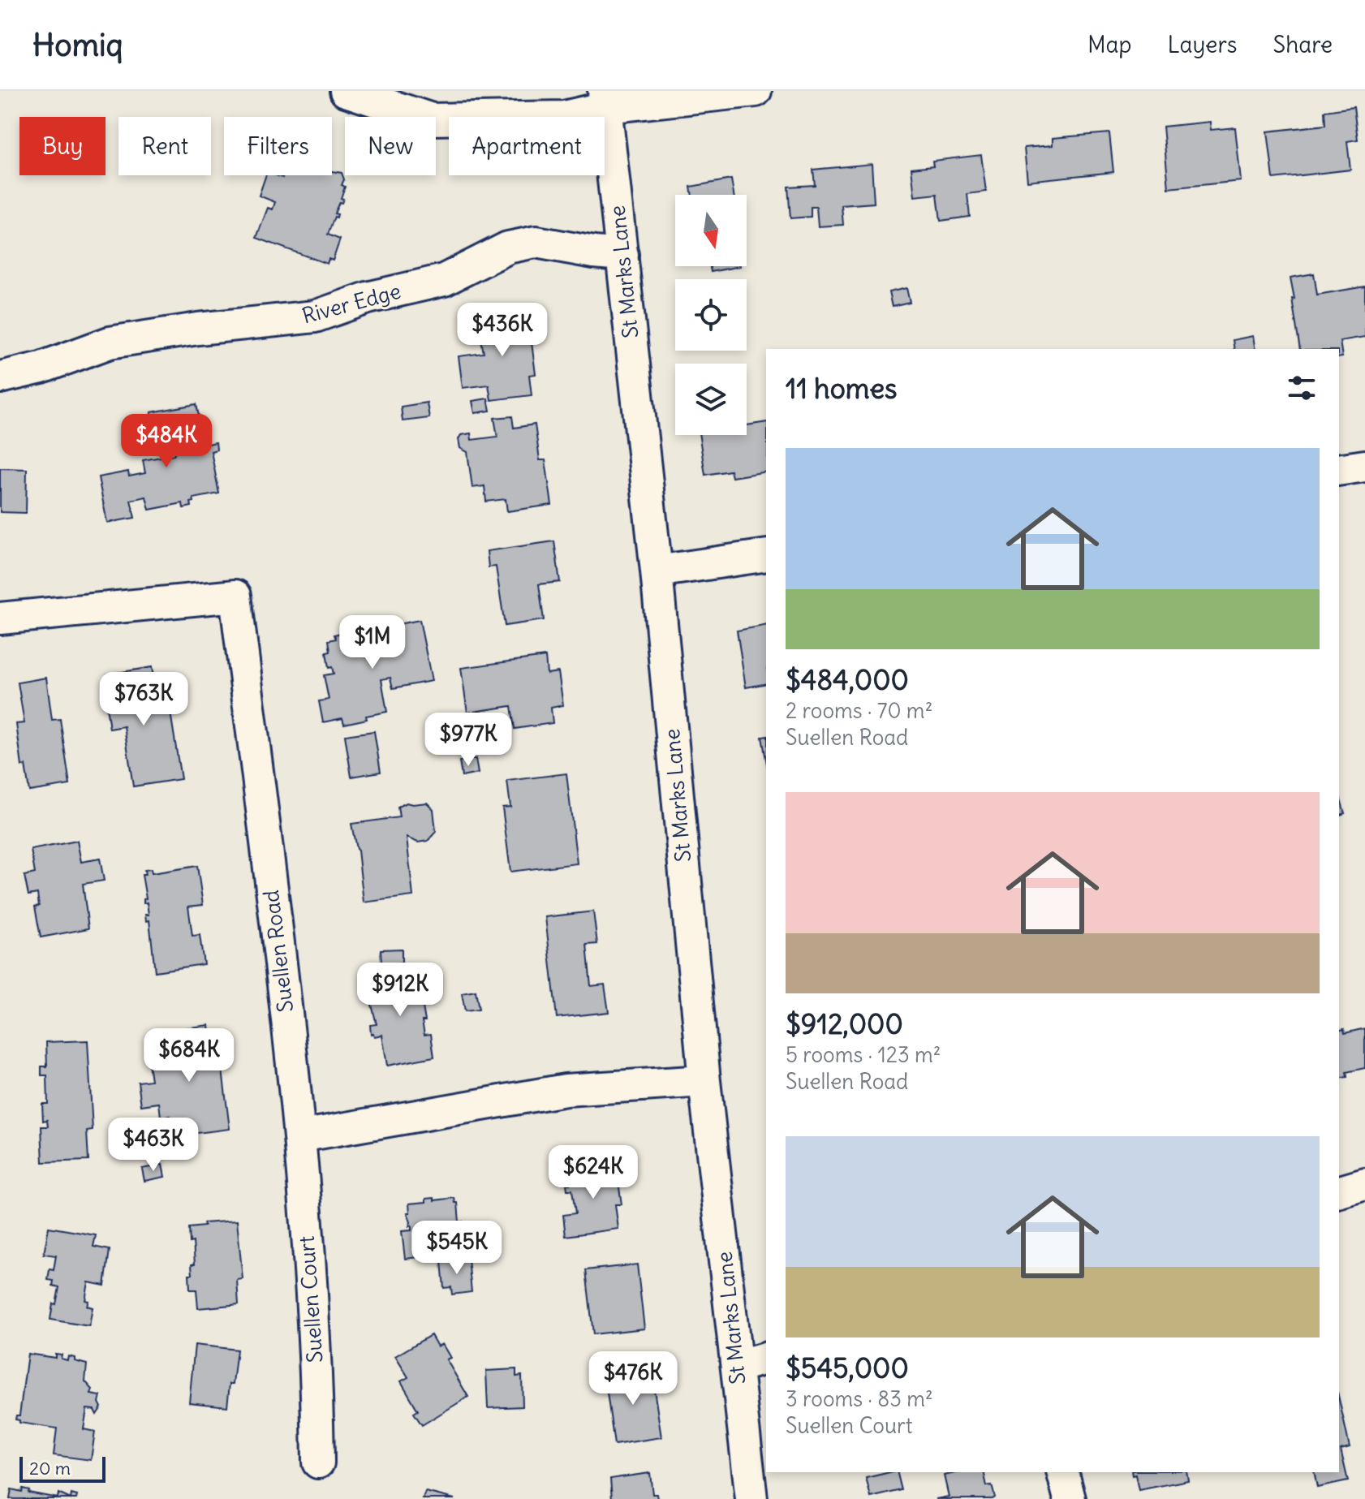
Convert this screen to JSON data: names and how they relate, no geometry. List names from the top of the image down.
{
  "streets": {
    "street": [
      "St Marks Lane",
      "River Edge",
      "Suellen Road",
      "Suellen Court"
    ]
  },
  "crossings": [
    ["St Marks Lane", "River Edge"],
    ["Suellen Road", "Suellen Court"]
  ],
  "scale_bar": "20 m",
  "north": "bottom",
  "page": {
    "header": "Homiq",
    "nav": ["Map", "Layers", "Share"],
    "chip": [
      "Buy",
      "Rent",
      "Filters",
      "New",
      "Apartment"
    ],
    "price": [
      "$436K",
      "$484K",
      "$1M",
      "$763K",
      "$977K",
      "$912K",
      "$684K",
      "$463K",
      "$624K",
      "$545K",
      "$476K"
    ],
    "heading": "11 homes",
    "list": [
      {
        "name": "$484,000",
        "note": "2 rooms · 70 m² · Suellen Road"
      },
      {
        "name": "$912,000",
        "note": "5 rooms · 123 m² · Suellen Road"
      },
      {
        "name": "$545,000",
        "note": "3 rooms · 83 m² · Suellen Court"
      }
    ],
    "scale": "20 m"
  }
}
